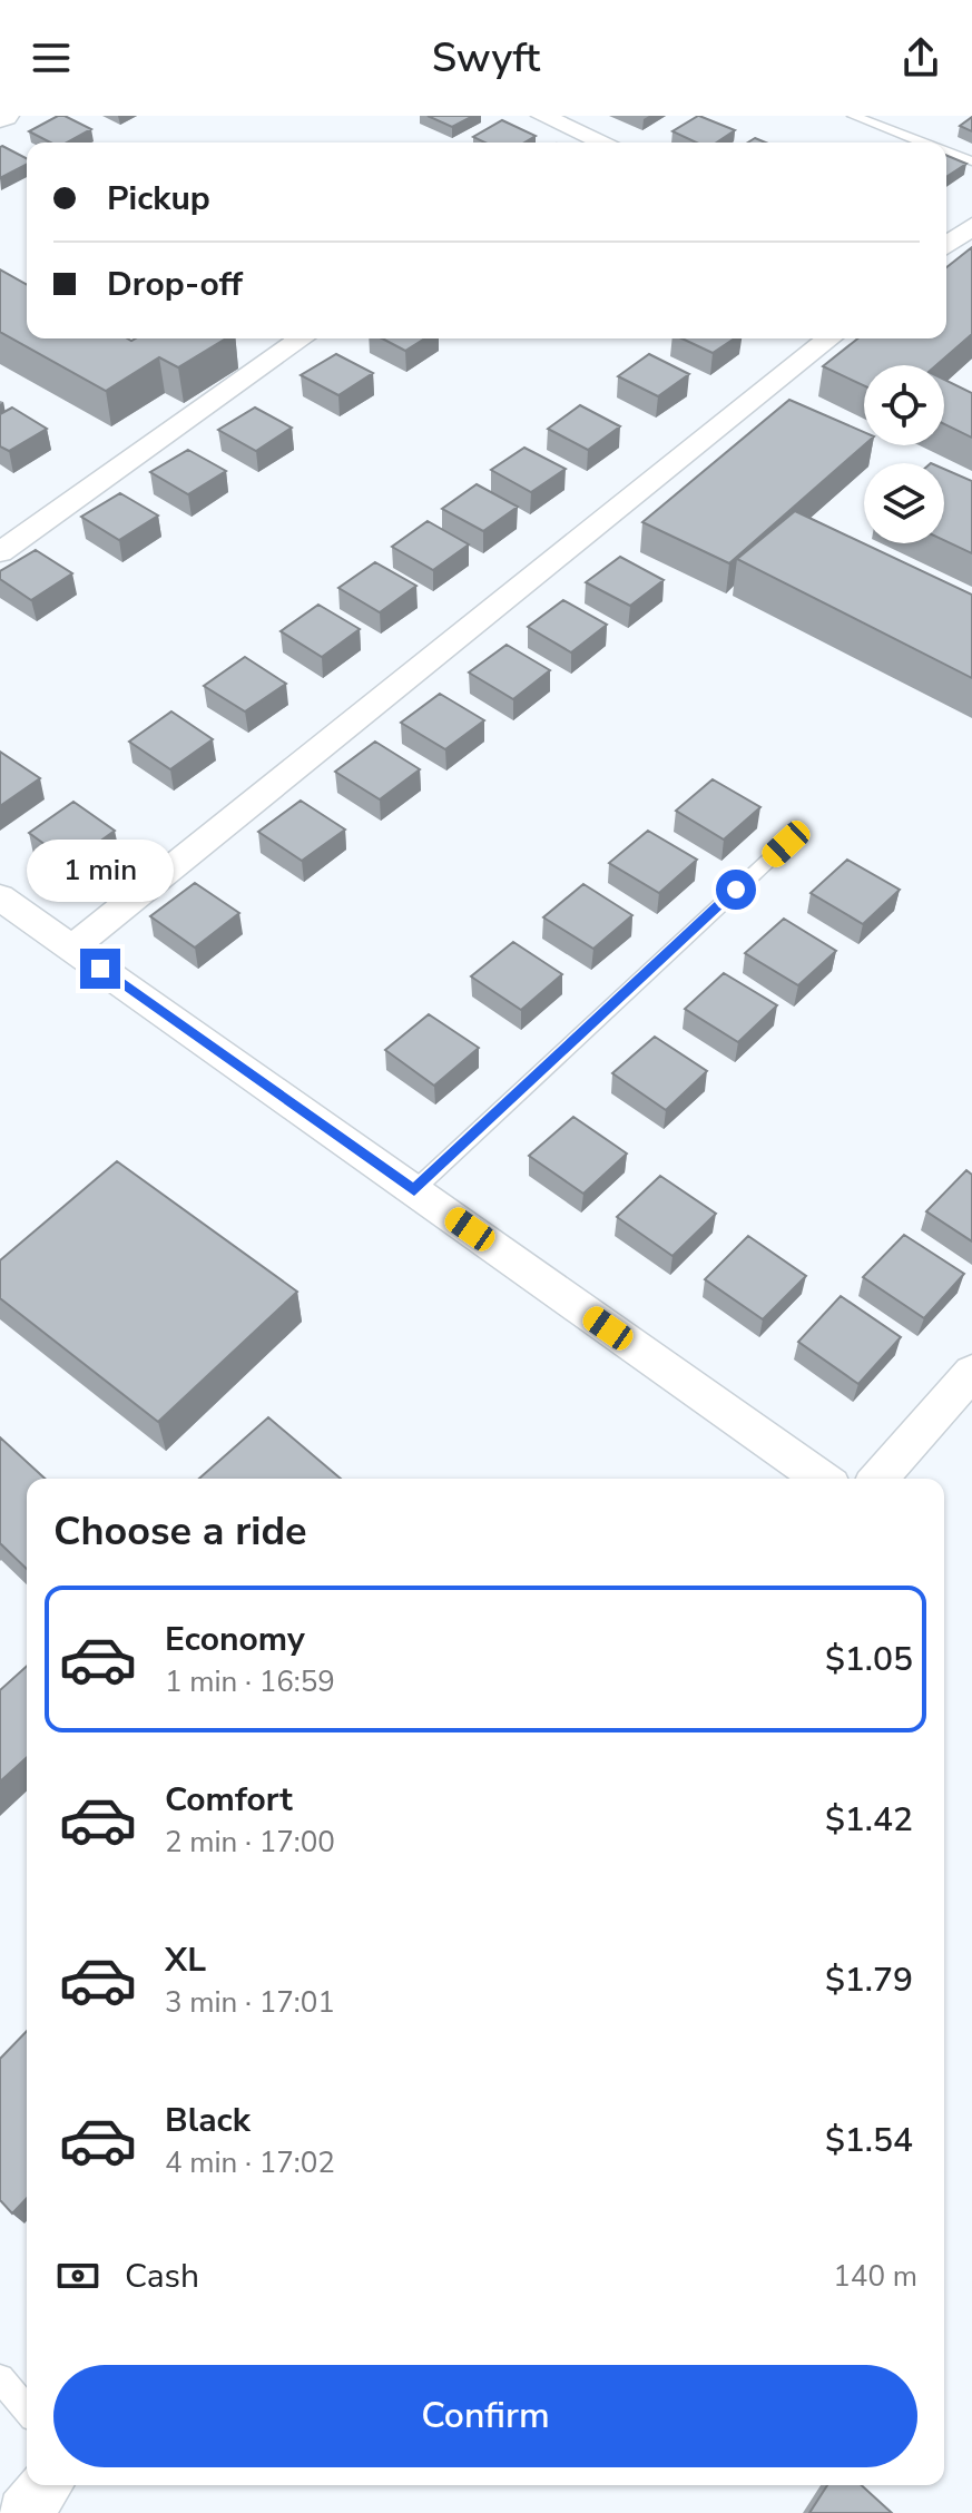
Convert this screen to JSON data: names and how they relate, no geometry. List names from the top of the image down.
{
  "page": {
    "header": "Swyft",
    "banner": ["Pickup", "Drop-off"],
    "bubble": "1 min",
    "heading": "Choose a ride",
    "list": [
      {
        "name": "Economy",
        "note": "1 min · 16:59",
        "value": "$1.05"
      },
      {
        "name": "Comfort",
        "note": "2 min · 17:00",
        "value": "$1.42"
      },
      {
        "name": "XL",
        "note": "3 min · 17:01",
        "value": "$1.79"
      },
      {
        "name": "Black",
        "note": "4 min · 17:02",
        "value": "$1.54"
      }
    ],
    "pay": ["Cash", "140 m"],
    "buttons": "Confirm"
  }
}
